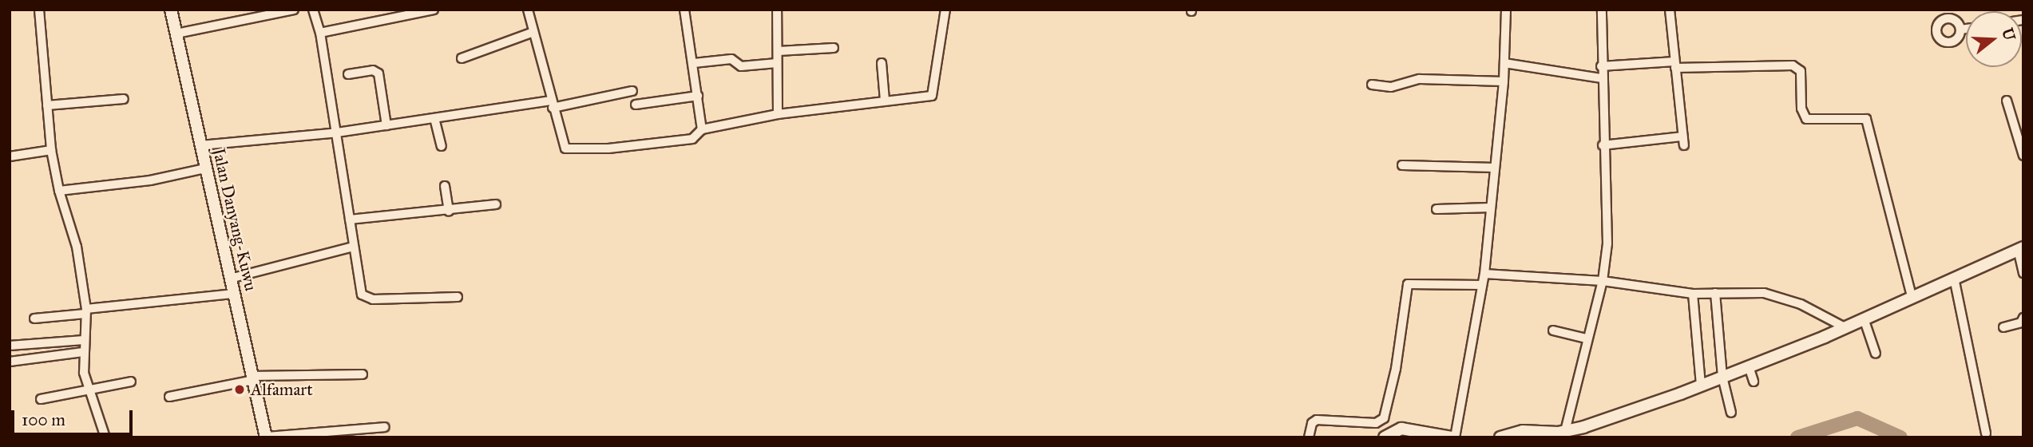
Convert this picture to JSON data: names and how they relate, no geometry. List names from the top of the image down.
{
  "streets": {
    "street": ["Jalan Danyang-Kuwu"]
  },
  "places": ["Alfamart"],
  "scale_bar": "100 m",
  "north": "right"
}
